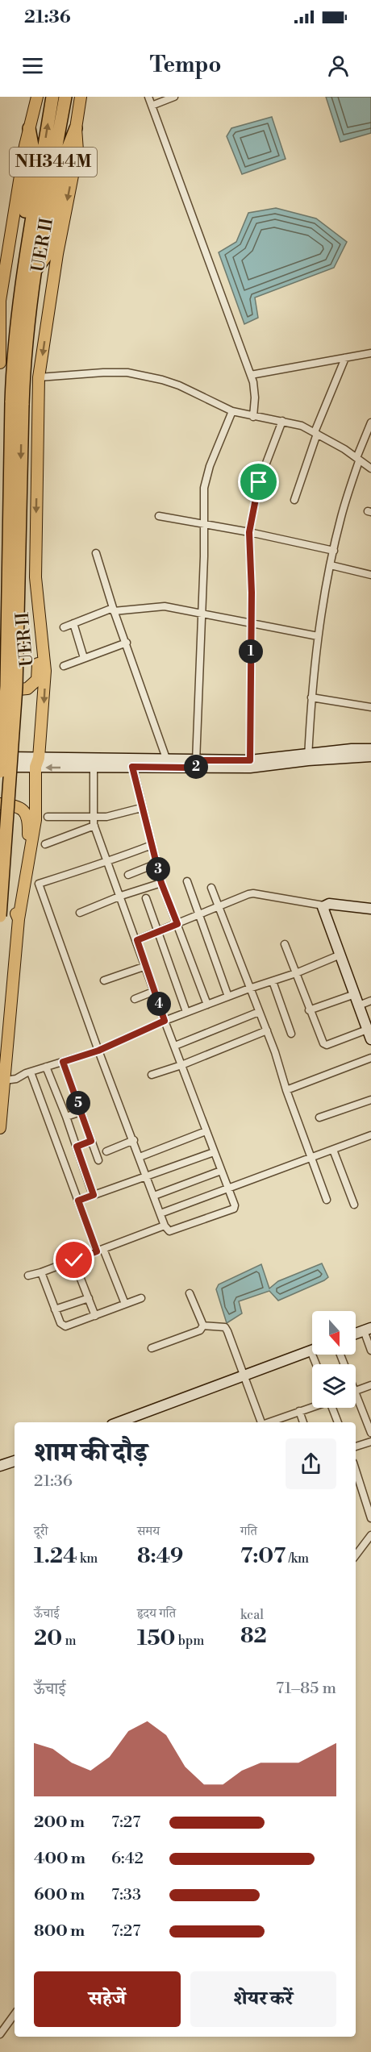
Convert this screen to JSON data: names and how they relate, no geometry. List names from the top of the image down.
{
  "streets": {
    "highway": ["NH344M"],
    "main road": ["UER II"]
  },
  "north": "bottom",
  "page": {
    "status": "21:36",
    "header": "Tempo",
    "pins": [
      "1",
      "2",
      "3",
      "4",
      "5"
    ],
    "heading": ["शाम की दौड़", "21:36"],
    "stats": [
      ["दूरी", "1.24 km"],
      ["समय", "8:49"],
      ["गति", "7:07 /km"],
      ["ऊँचाई", "20 m"],
      ["हृदय गति", "150 bpm"],
      ["kcal", "82"]
    ],
    "chart": ["ऊँचाई", "71–85 m"],
    "list": [
      {
        "name": "200 m",
        "note": "7:27"
      },
      {
        "name": "400 m",
        "note": "6:42"
      },
      {
        "name": "600 m",
        "note": "7:33"
      },
      {
        "name": "800 m",
        "note": "7:27"
      }
    ],
    "buttons": ["सहेजें", "शेयर करें"]
  }
}
